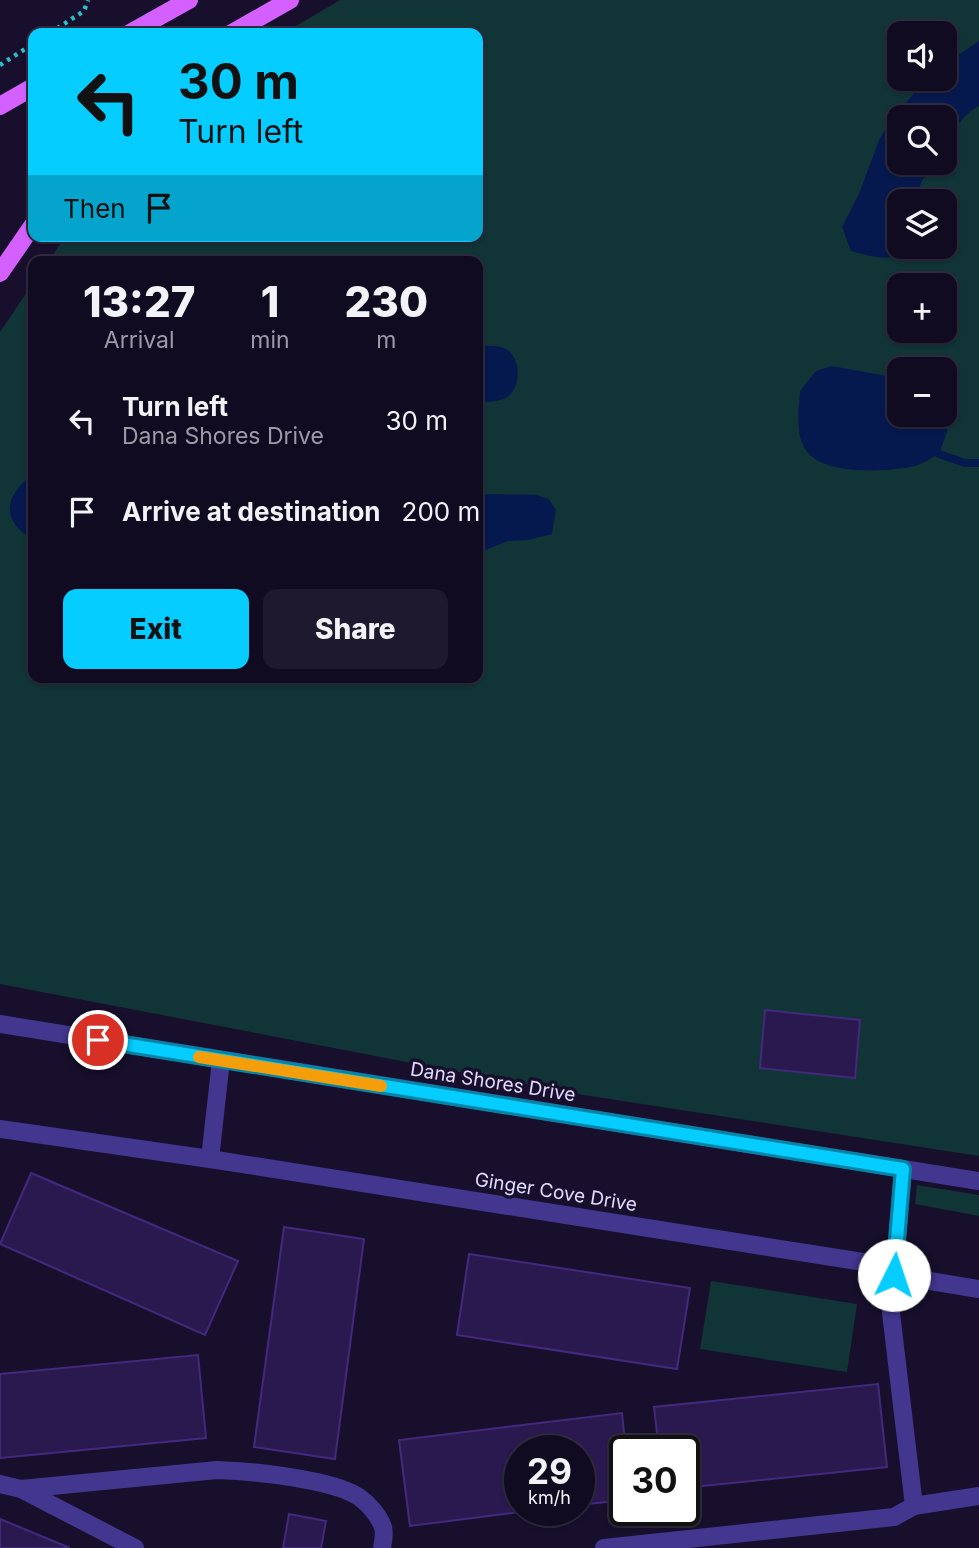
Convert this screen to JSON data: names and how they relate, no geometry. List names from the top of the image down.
{
  "streets": {
    "street": ["Dana Shores Drive", "Ginger Cove Drive"]
  },
  "page": {
    "map_buttons": ["+", "−"],
    "turn": ["30 m", "Turn left"],
    "then": "Then",
    "eta": [
      "13:27",
      "Arrival",
      "1",
      "min",
      "230",
      "m"
    ],
    "list": [
      {
        "name": "Turn left",
        "note": "Dana Shores Drive",
        "value": "30 m"
      },
      {
        "name": "Arrive at destination",
        "value": "200 m"
      }
    ],
    "buttons": ["Exit", "Share"],
    "speed": "29 km/h",
    "limit": "30"
  }
}
